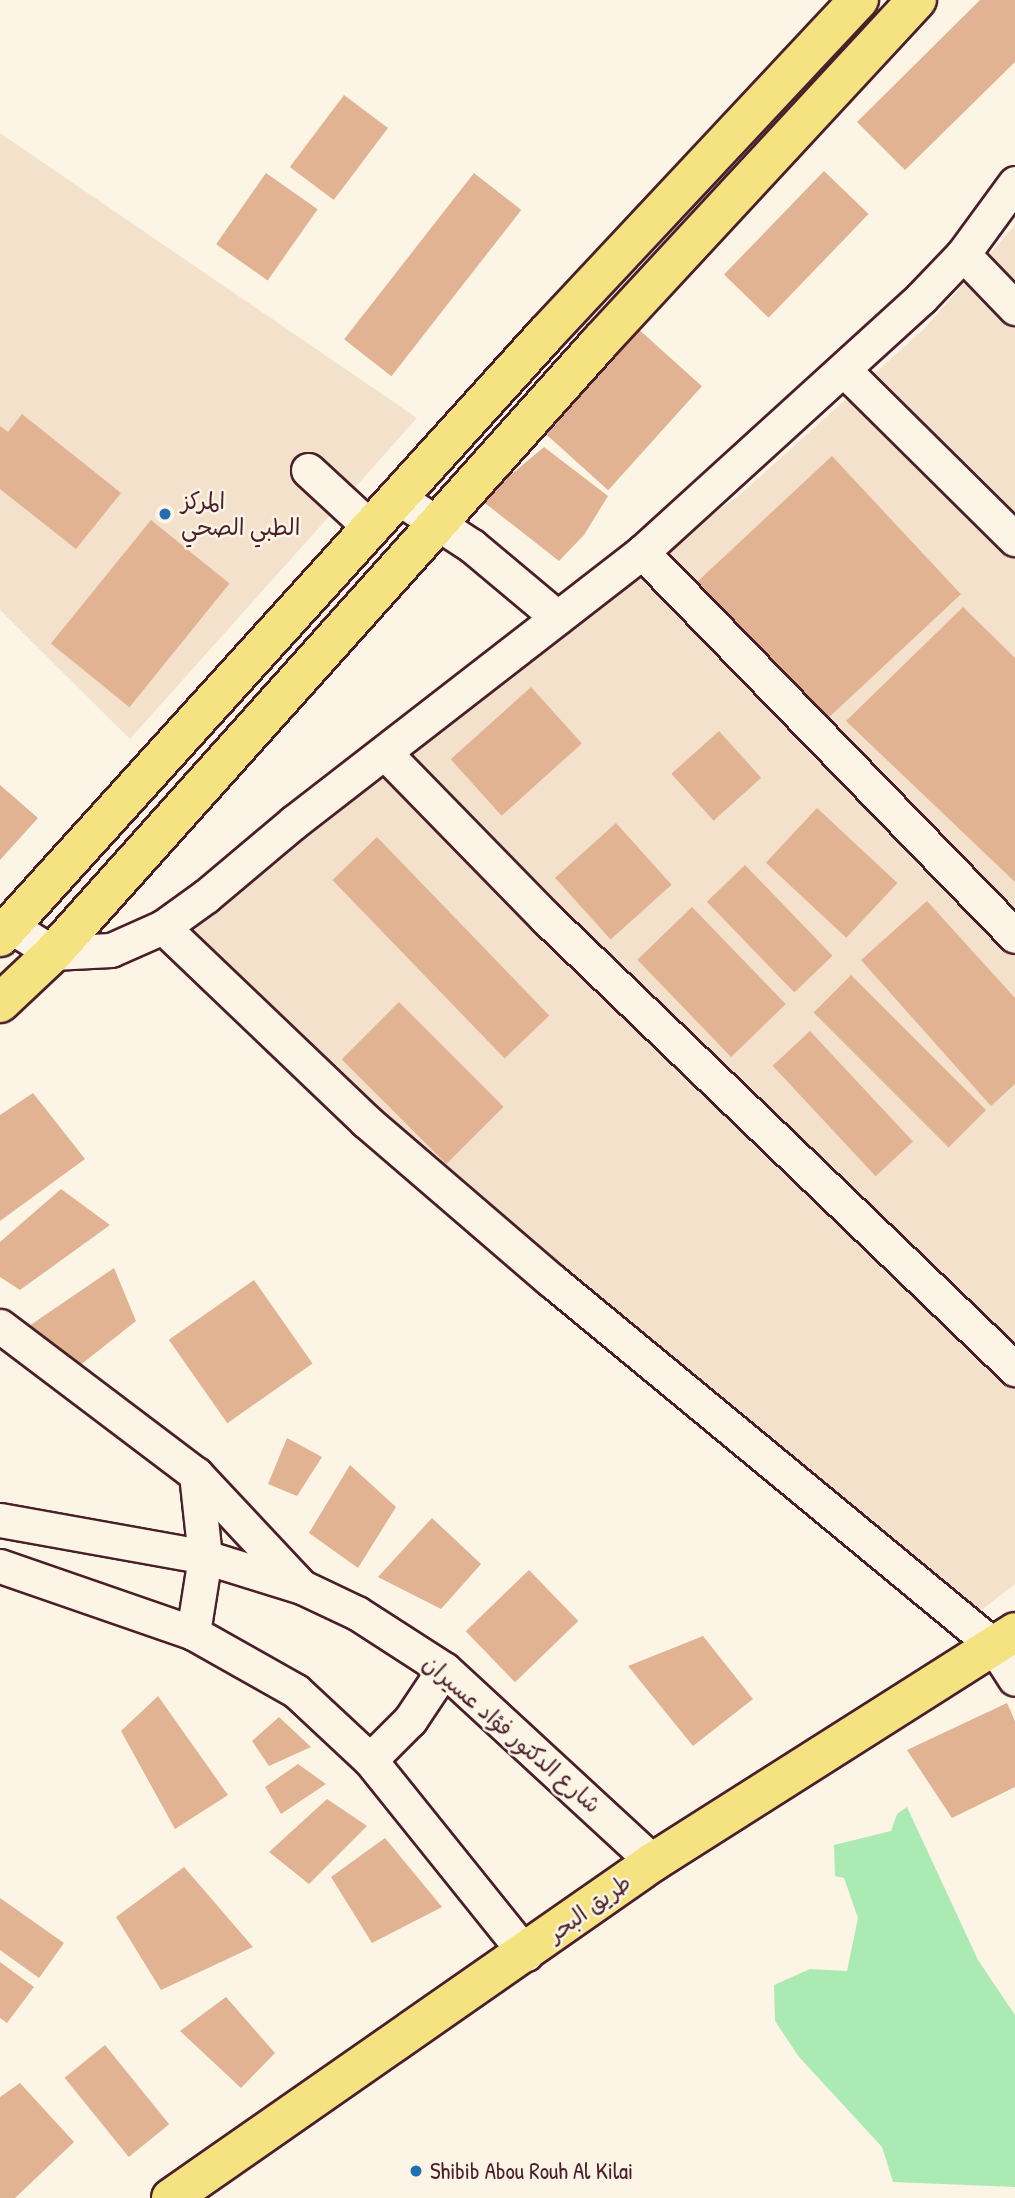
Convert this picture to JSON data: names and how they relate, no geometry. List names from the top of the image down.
{
  "streets": {
    "main road": ["طريق البحر"],
    "street": ["شارع الدكتور فؤاد عسيران"]
  },
  "crossings": [
    ["شارع الدكتور فؤاد عسيران", "طريق البحر"]
  ],
  "places": ["المركز الطبي الصحي", "Shibib Abou Rouh Al Kilai"]
}
